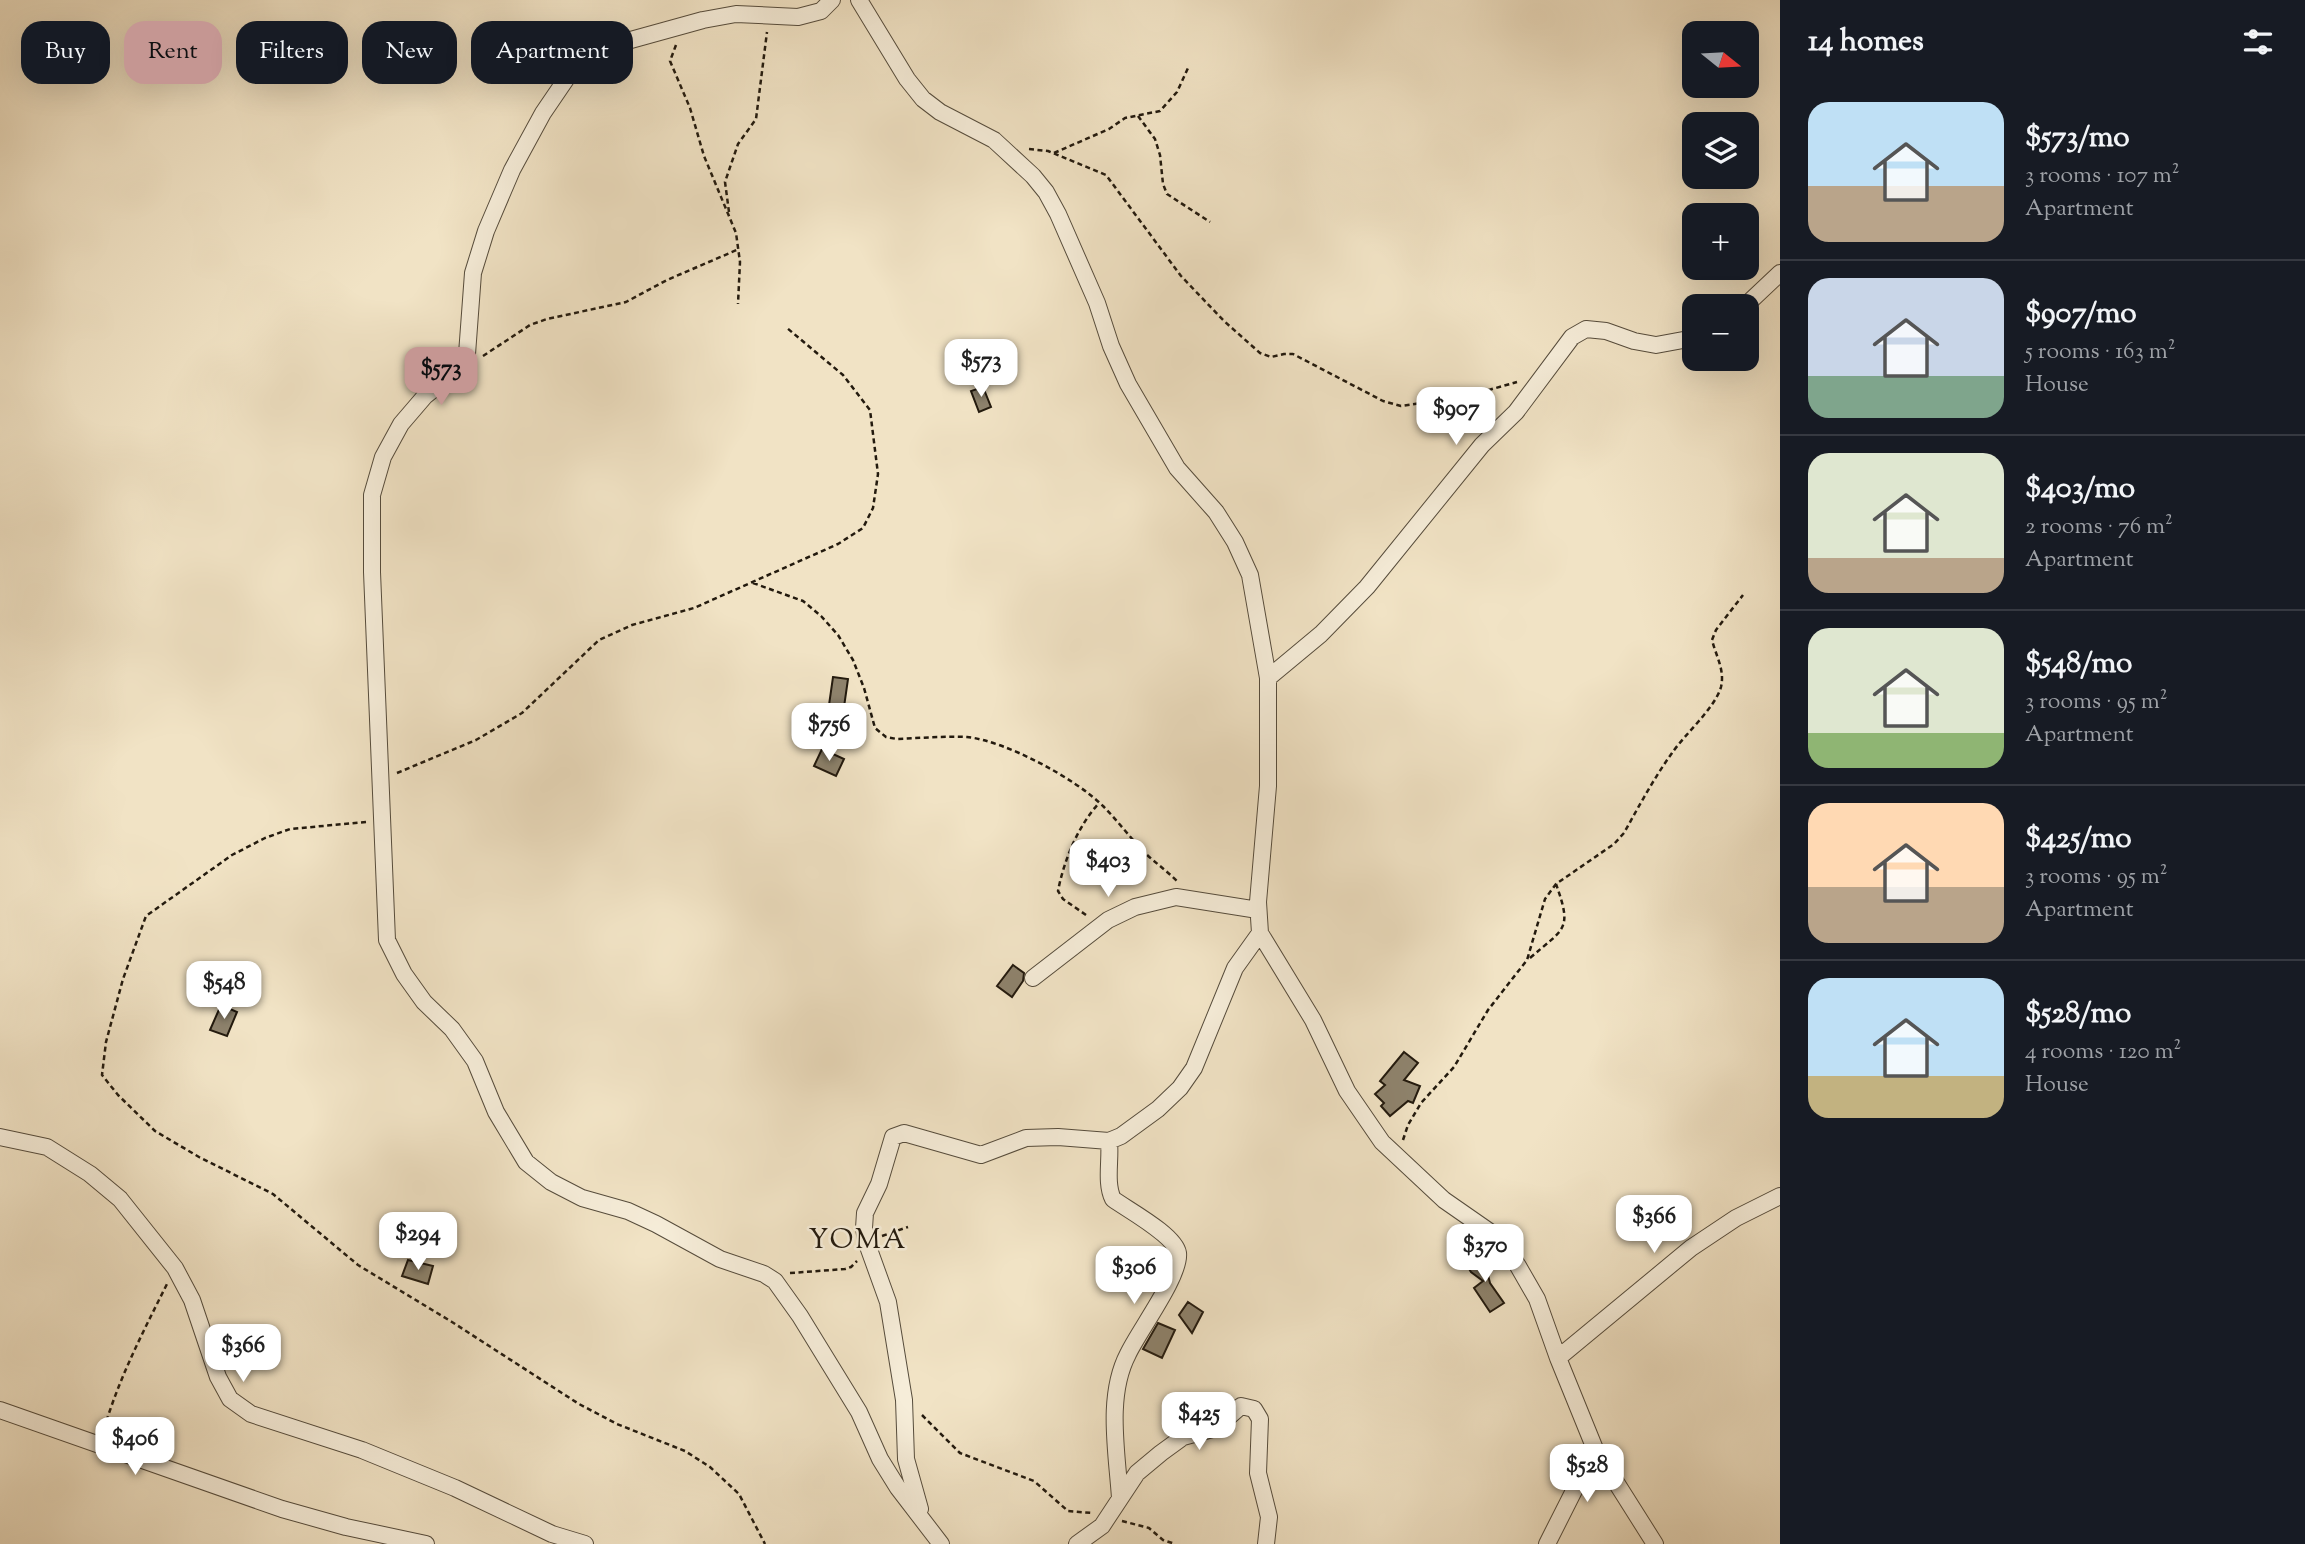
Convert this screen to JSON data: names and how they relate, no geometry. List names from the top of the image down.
{
  "districts": ["YOMA"],
  "north": "right",
  "page": {
    "heading": "14 homes",
    "map_buttons": ["+", "−"],
    "chip": [
      "Buy",
      "Rent",
      "Filters",
      "New",
      "Apartment"
    ],
    "list": [
      {
        "name": "$573/mo",
        "note": "3 rooms · 107 m² · Apartment"
      },
      {
        "name": "$907/mo",
        "note": "5 rooms · 163 m² · House"
      },
      {
        "name": "$403/mo",
        "note": "2 rooms · 76 m² · Apartment"
      },
      {
        "name": "$548/mo",
        "note": "3 rooms · 95 m² · Apartment"
      },
      {
        "name": "$425/mo",
        "note": "3 rooms · 95 m² · Apartment"
      },
      {
        "name": "$528/mo",
        "note": "4 rooms · 120 m² · House"
      }
    ],
    "price": [
      "$573",
      "$573",
      "$907",
      "$756",
      "$403",
      "$548",
      "$366",
      "$294",
      "$370",
      "$306",
      "$366",
      "$425",
      "$406",
      "$528"
    ]
  }
}
